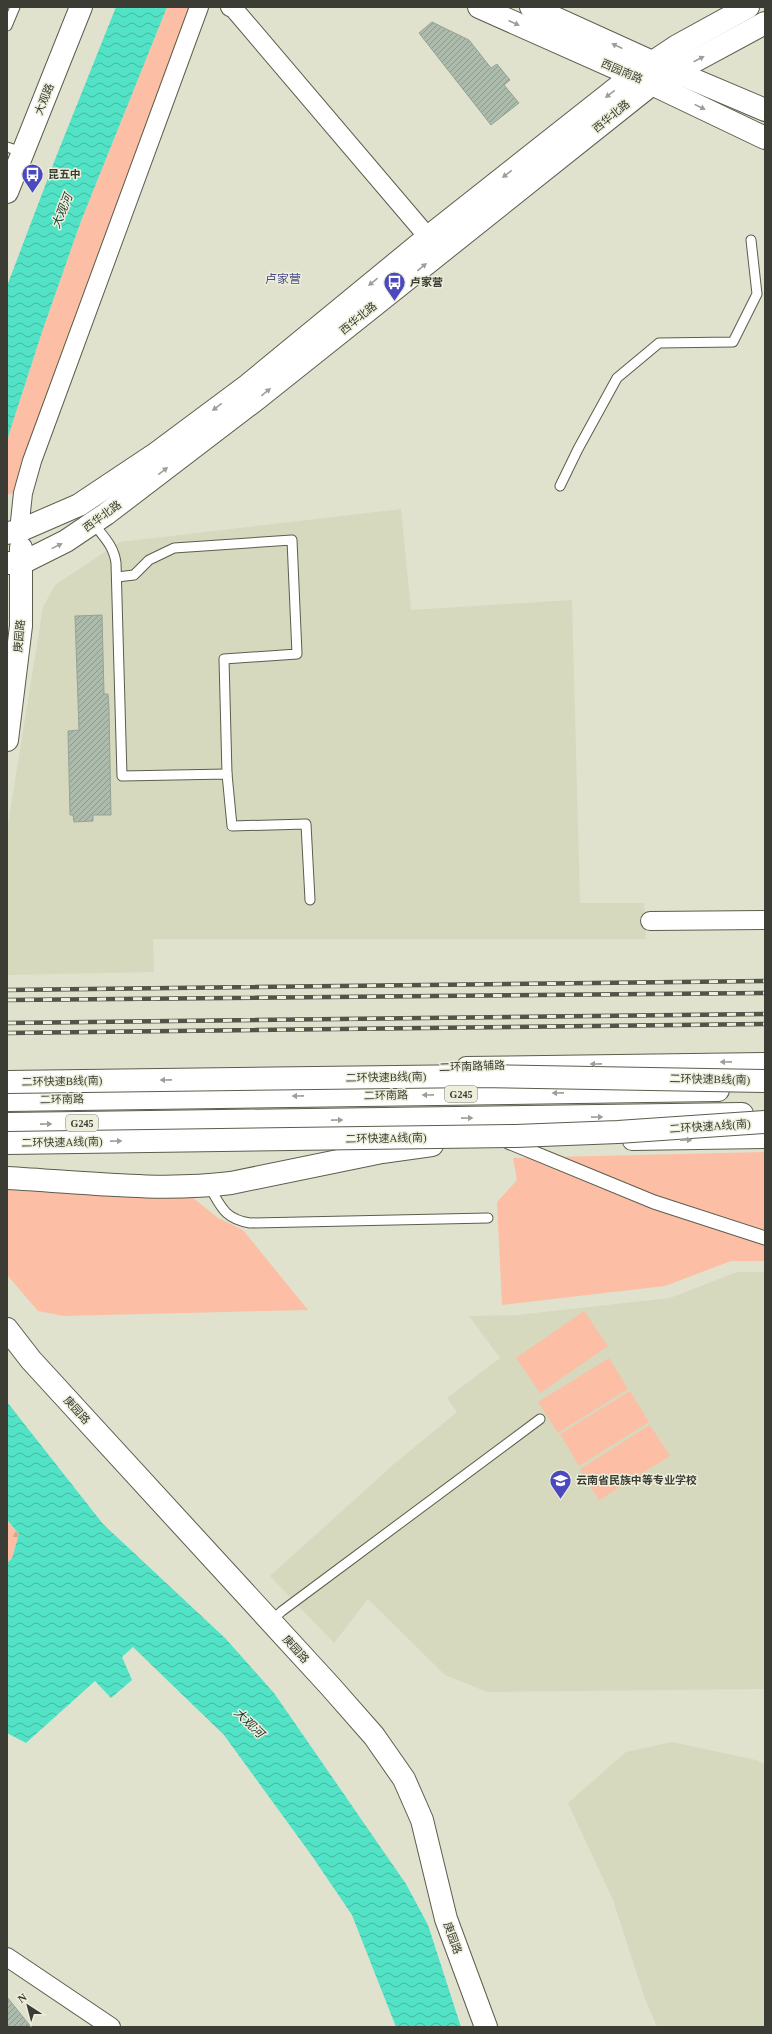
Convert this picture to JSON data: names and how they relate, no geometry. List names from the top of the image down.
{
  "streets": {
    "main road": [
      "西园南路",
      "大观路",
      "西华北路",
      "庚园路",
      "二环快速B线(南)",
      "G245",
      "二环南路",
      "二环快速A线(南)"
    ],
    "street": ["二环南路辅路"]
  },
  "crossings": [
    ["西园南路", "西华北路"],
    ["西华北路", "庚园路"],
    ["二环南路辅路", "二环南路"]
  ],
  "districts": ["卢家营"],
  "water": ["大观河"],
  "places": {
    "bus stop": ["昆五中", "卢家营"],
    "school or university": ["云南省民族中等专业学校"]
  },
  "north": "top left"
}
